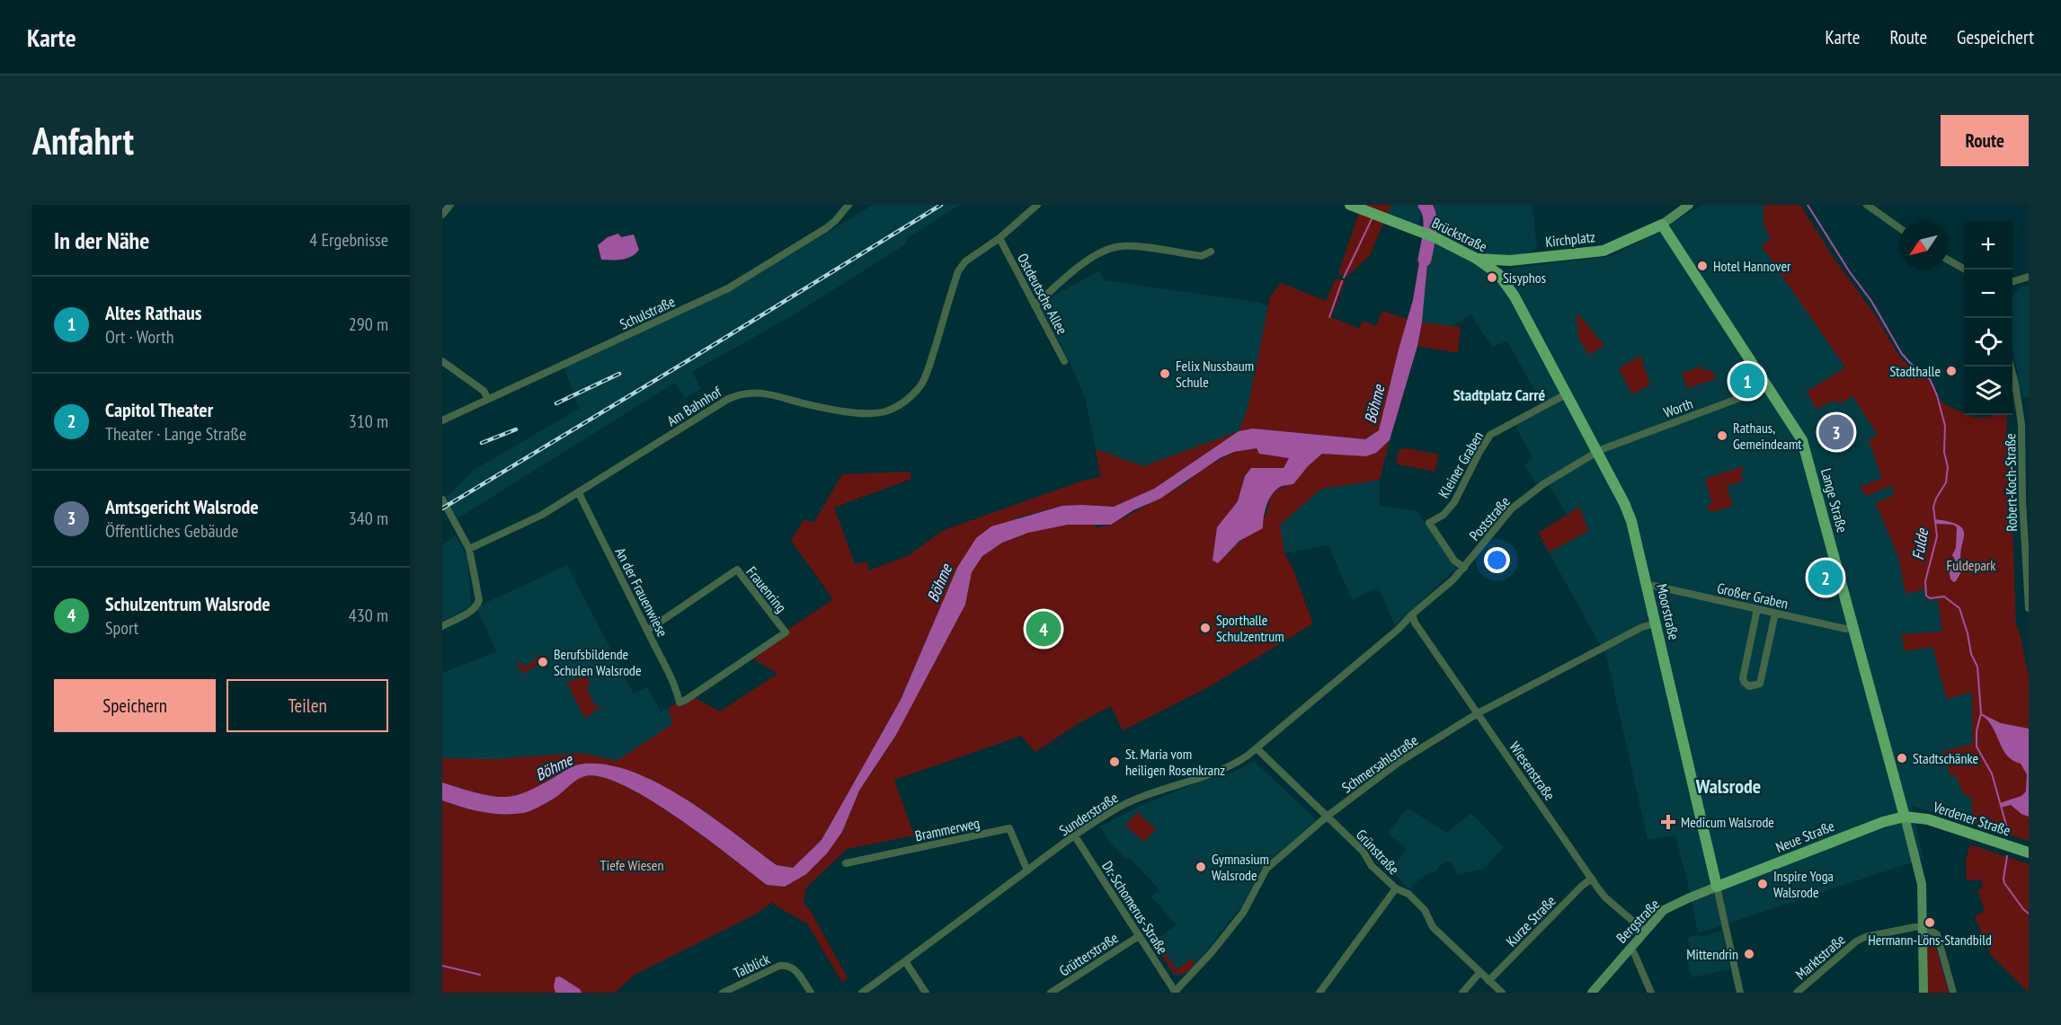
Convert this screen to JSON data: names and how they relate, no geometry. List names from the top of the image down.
{
  "streets": {
    "main road": [
      "Brückstraße",
      "Kirchplatz",
      "Lange Straße",
      "Moorstraße",
      "Verdener Straße",
      "Neue Straße",
      "Bergstraße"
    ],
    "street": [
      "Ostdeutsche Allee",
      "Schulstraße",
      "Am Bahnhof",
      "Worth",
      "Kleiner Graben",
      "Robert-Koch-Straße",
      "Poststraße",
      "Frauenring",
      "An der Frauenwiese",
      "Großer Graben",
      "Schmersahlstraße",
      "Wiesenstraße",
      "Sunderstraße",
      "Brammerweg",
      "Grünstraße",
      "Dr.-Schomerus-Straße",
      "Kurze Straße",
      "Grütterstraße",
      "Marktstraße",
      "Talblick"
    ]
  },
  "crossings": [
    ["Brückstraße", "Kirchplatz"],
    ["Brückstraße", "Moorstraße"],
    ["Kirchplatz", "Lange Straße"],
    ["Ostdeutsche Allee", "Am Bahnhof"],
    ["Am Bahnhof", "An der Frauenwiese"],
    ["Worth", "Lange Straße"],
    ["Worth", "Poststraße"],
    ["Worth", "Moorstraße"],
    ["Kleiner Graben", "Poststraße"],
    ["Kleiner Graben", "Moorstraße"],
    ["Lange Straße", "Großer Graben"],
    ["Lange Straße", "Verdener Straße"],
    ["Lange Straße", "Neue Straße"],
    ["Poststraße", "Moorstraße"],
    ["Poststraße", "Wiesenstraße"],
    ["Poststraße", "Sunderstraße"],
    ["Frauenring", "An der Frauenwiese"],
    ["Großer Graben", "Moorstraße"],
    ["Moorstraße", "Schmersahlstraße"],
    ["Moorstraße", "Neue Straße"],
    ["Moorstraße", "Bergstraße"],
    ["Schmersahlstraße", "Wiesenstraße"],
    ["Schmersahlstraße", "Grünstraße"],
    ["Schmersahlstraße", "Dr.-Schomerus-Straße"],
    ["Wiesenstraße", "Sunderstraße"],
    ["Wiesenstraße", "Kurze Straße"],
    ["Wiesenstraße", "Bergstraße"],
    ["Sunderstraße", "Brammerweg"],
    ["Sunderstraße", "Grünstraße"],
    ["Sunderstraße", "Dr.-Schomerus-Straße"],
    ["Verdener Straße", "Neue Straße"],
    ["Neue Straße", "Bergstraße"],
    ["Grünstraße", "Kurze Straße"],
    ["Dr.-Schomerus-Straße", "Grütterstraße"]
  ],
  "districts": ["Stadtplatz Carré", "Walsrode"],
  "water": ["Böhme", "Fulde"],
  "parks": ["Fuldepark", "Tiefe Wiesen"],
  "places": {
    "other": [
      "Hotel Hannover",
      "Sisyphos",
      "Stadthalle",
      "Felix Nussbaum Schule",
      "Rathaus, Gemeindeamt",
      "Sporthalle Schulzentrum",
      "Berufsbildende Schulen Walsrode",
      "Stadtschänke",
      "St. Maria vom heiligen Rosenkranz",
      "Gymnasium Walsrode",
      "Inspire Yoga Walsrode",
      "Hermann-Löns-Standbild",
      "Mittendrin"
    ],
    "health": ["Medicum Walsrode"]
  },
  "north": "bottom left",
  "page": {
    "header": "Karte",
    "nav": ["Karte", "Route", "Gespeichert"],
    "buttons": [
      "Route",
      ["Speichern", "Teilen"]
    ],
    "title": "Anfahrt",
    "heading": ["In der Nähe", "4 Ergebnisse"],
    "map_buttons": ["+", "−"],
    "list": [
      {
        "mark": "1",
        "name": "Altes Rathaus",
        "note": "Ort · Worth",
        "value": "290 m"
      },
      {
        "mark": "2",
        "name": "Capitol Theater",
        "note": "Theater · Lange Straße",
        "value": "310 m"
      },
      {
        "mark": "3",
        "name": "Amtsgericht Walsrode",
        "note": "Öffentliches Gebäude",
        "value": "340 m"
      },
      {
        "mark": "4",
        "name": "Schulzentrum Walsrode",
        "note": "Sport",
        "value": "430 m"
      }
    ],
    "pins": [
      "1",
      "3",
      "2",
      "4"
    ]
  }
}
